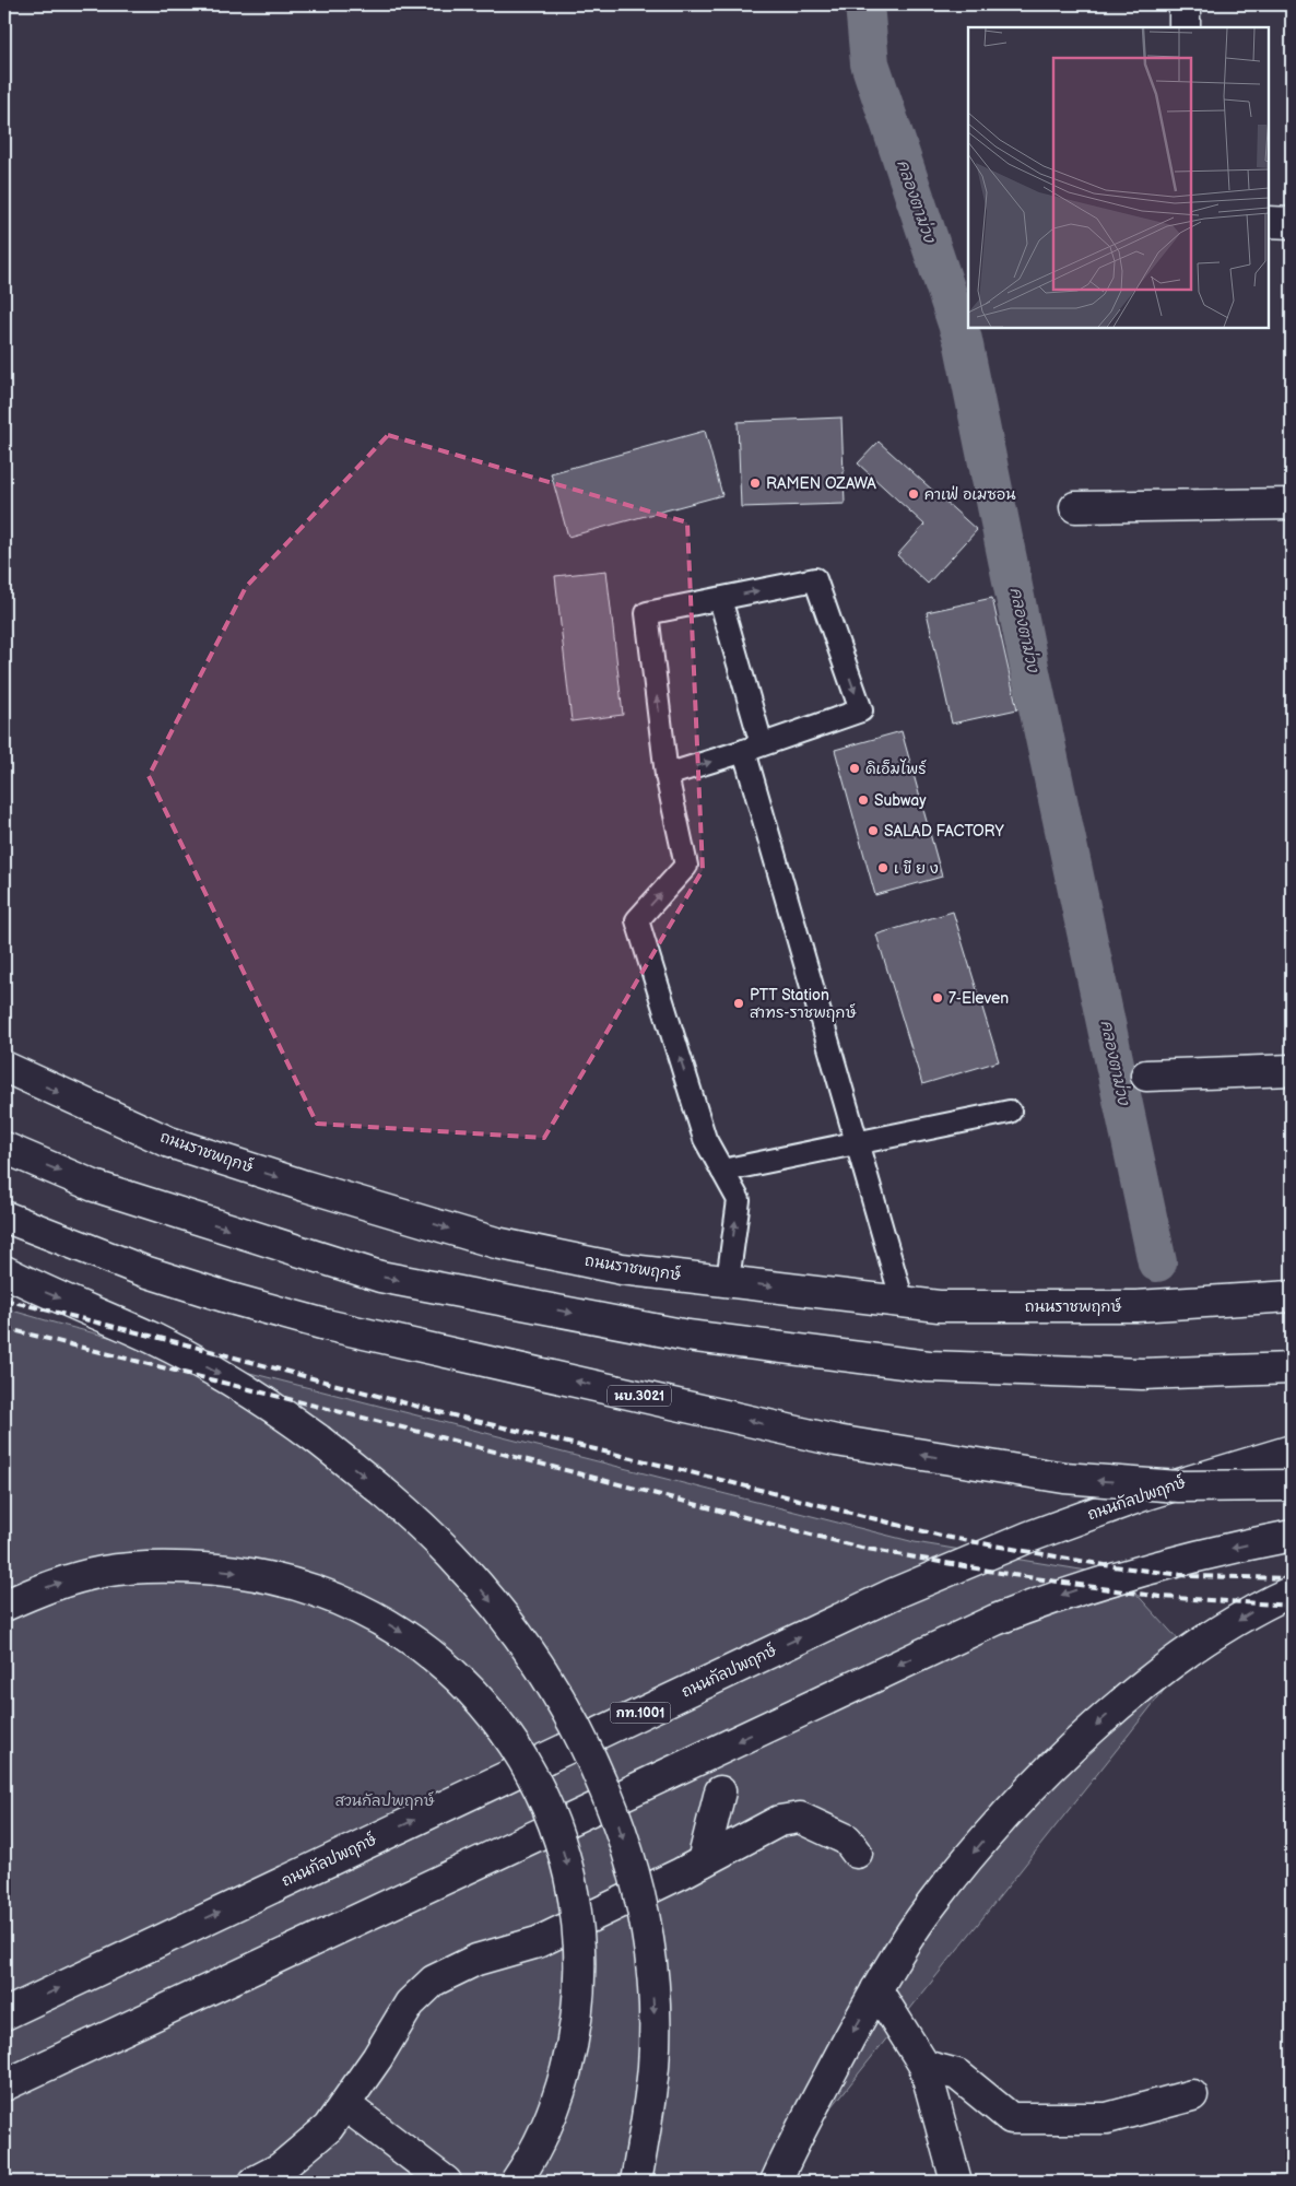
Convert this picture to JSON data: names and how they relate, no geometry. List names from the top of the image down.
{
  "streets": {
    "main road": [
      "ถนนราชพฤกษ์",
      "นบ.3021",
      "ถนนกัลปพฤกษ์",
      "กท.1001"
    ]
  },
  "water": ["คลองตาม่วง"],
  "parks": ["สวนกัลปพฤกษ์"],
  "places": [
    "RAMEN OZAWA",
    "คาเฟ่ อเมซอน",
    "ดิเอ็มไพร์",
    "Subway",
    "SALAD FACTORY",
    "เ ขี ย ง",
    "7-Eleven",
    "PTT Station สาทร-ราชพฤกษ์"
  ]
}
